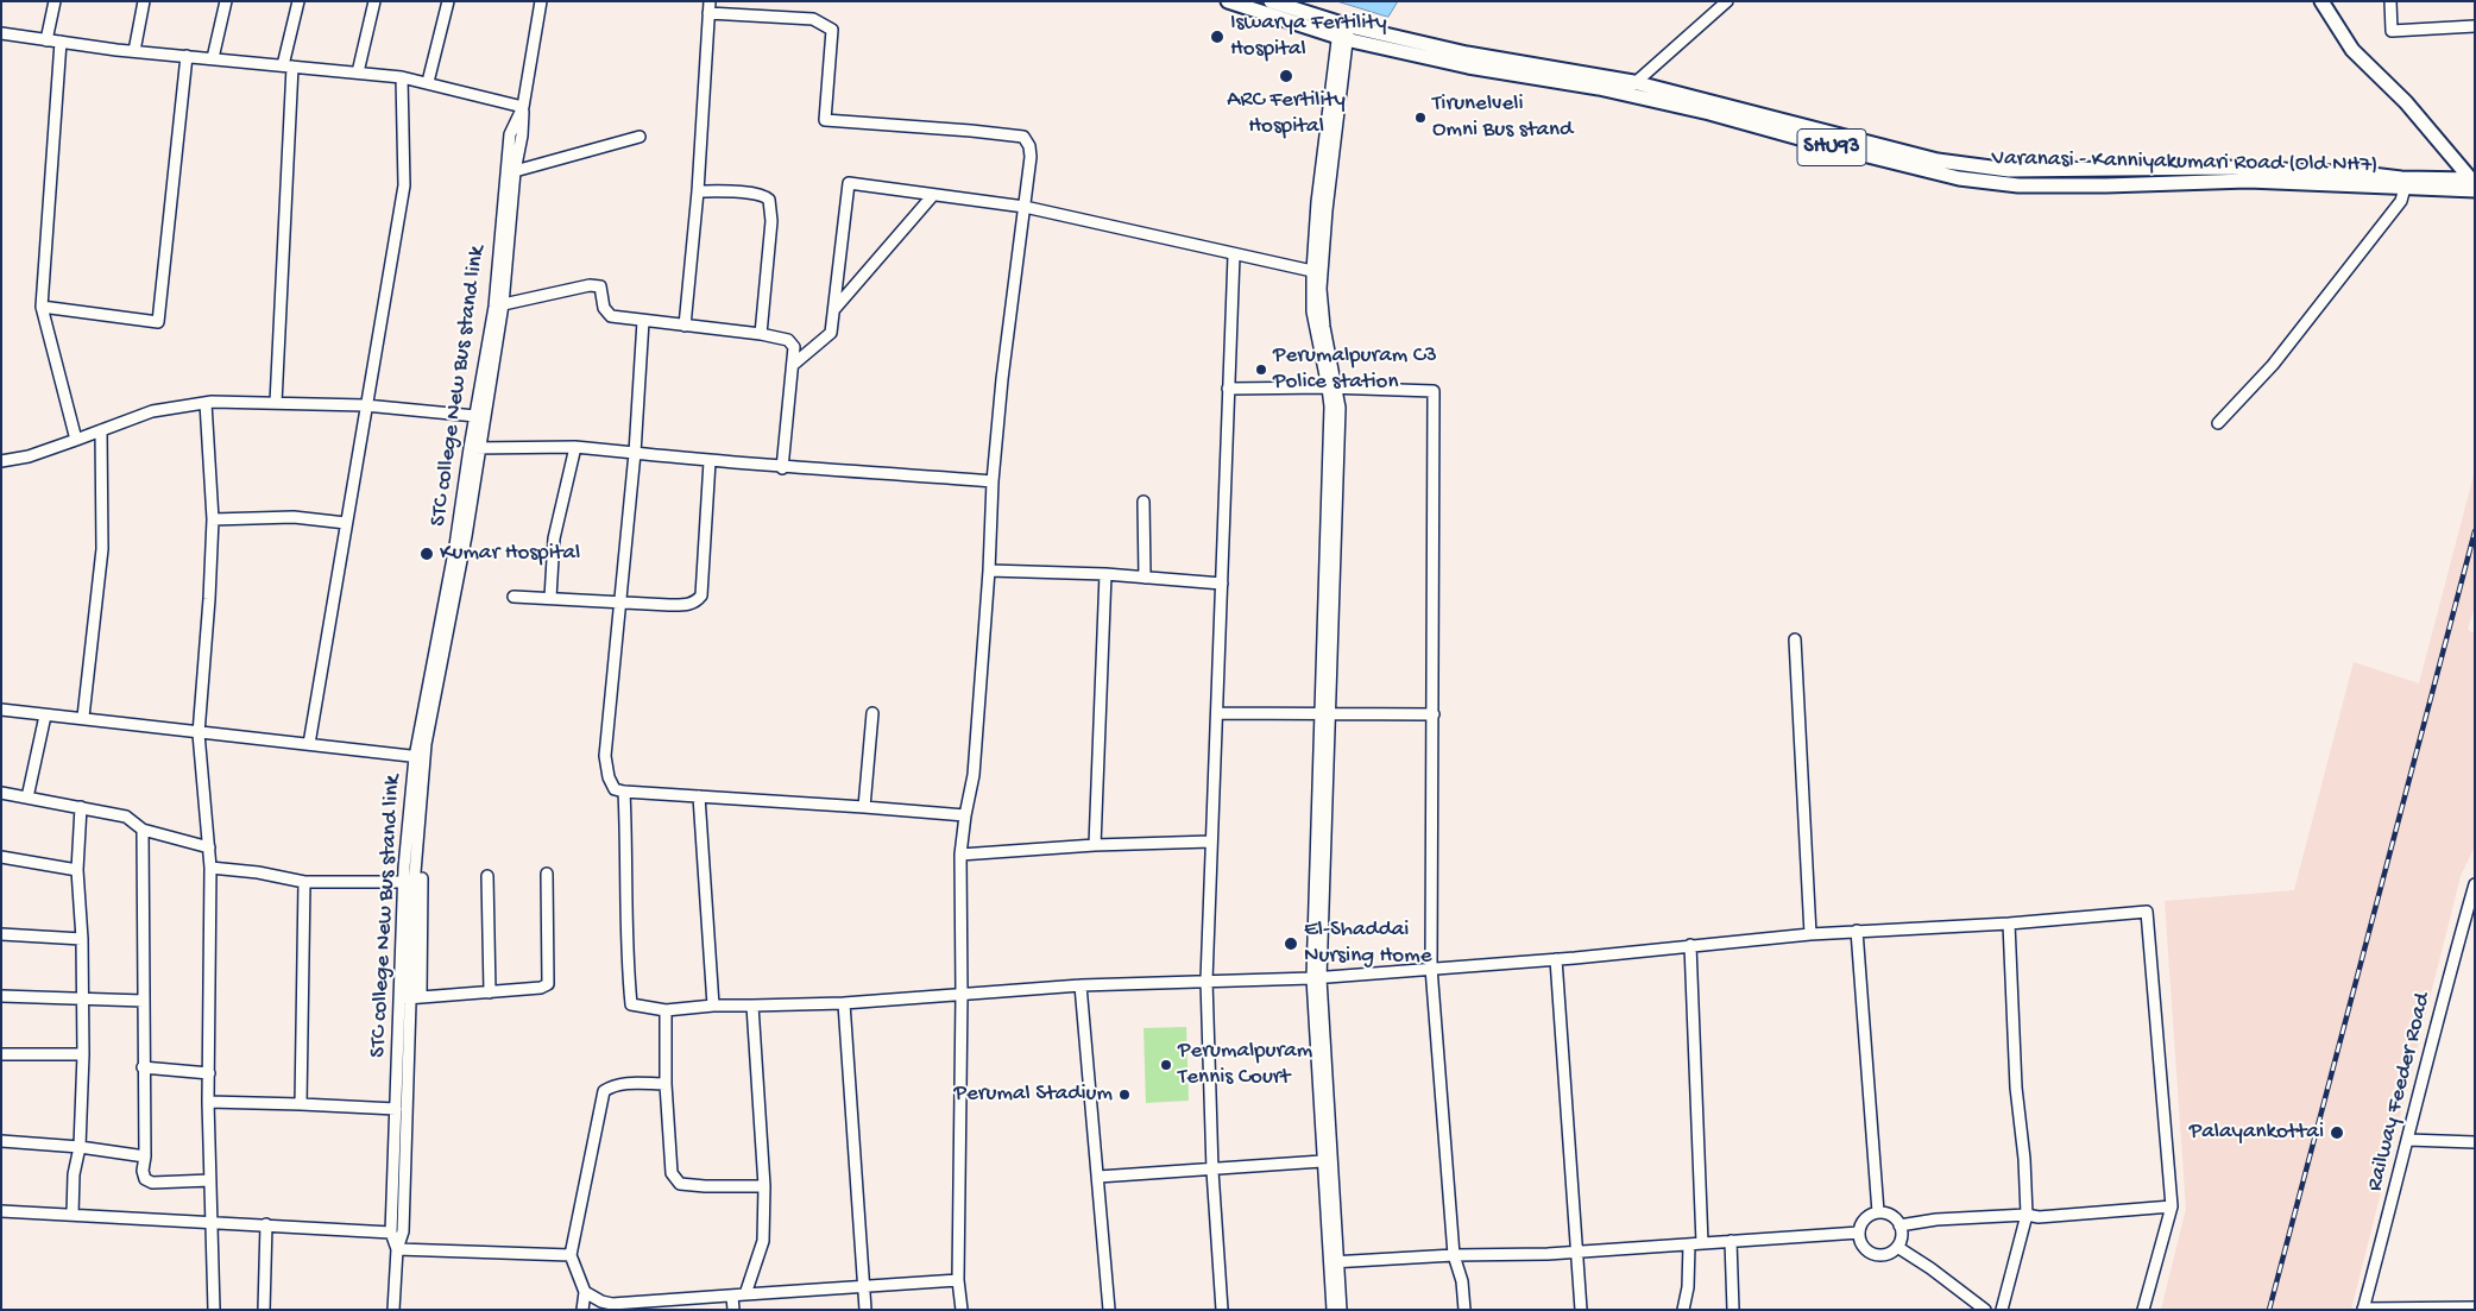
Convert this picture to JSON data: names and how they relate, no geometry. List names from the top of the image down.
{
  "streets": {
    "main road": ["SHU93", "Varanasi - Kanniyakumari Road (Old NH7)"],
    "street": ["STC college New Bus stand link", "Railway Feeder Road"]
  },
  "places": [
    "Iswarya Fertility Hospital",
    "ARC Fertility Hospital",
    "Tirunelveli Omni Bus stand",
    "Perumalpuram C3 Police station",
    "Kumar Hospital",
    "El-Shaddai Nursing Home",
    "Perumalpuram Tennis Court",
    "Perumal Stadium",
    "Palayankottai"
  ]
}
